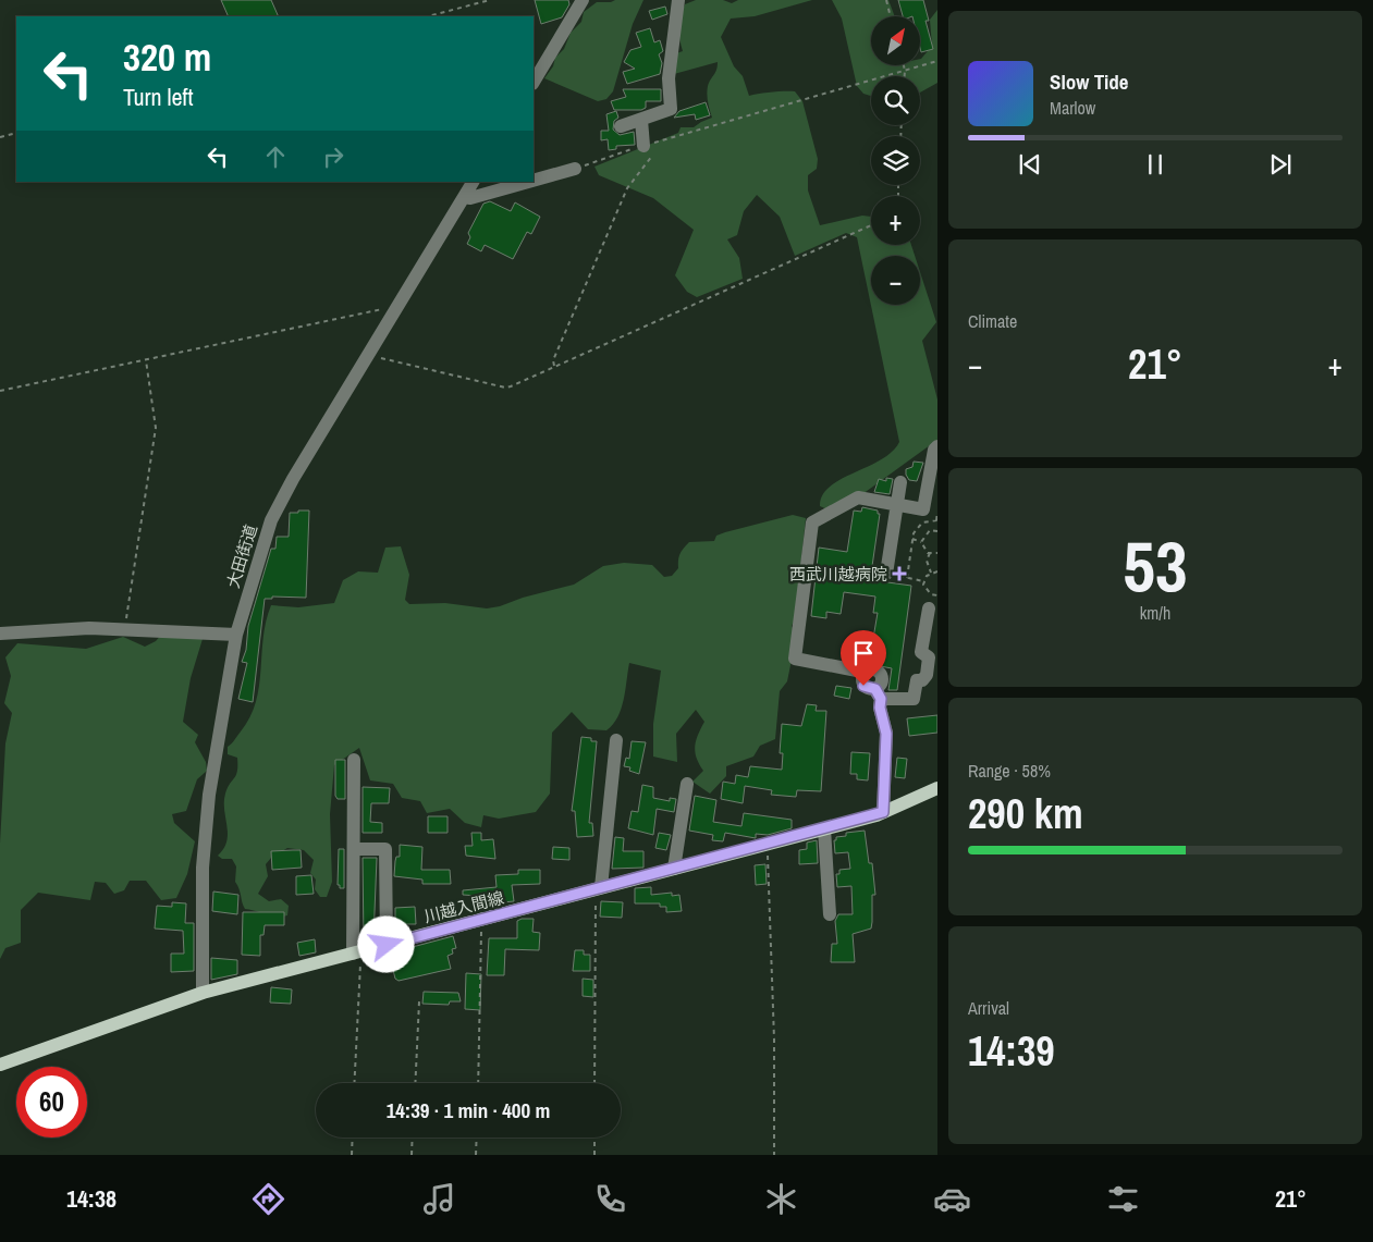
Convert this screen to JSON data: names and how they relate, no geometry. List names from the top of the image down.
{
  "streets": {
    "main road": ["川越入間線"],
    "street": ["大田街道"]
  },
  "crossings": [
    ["大田街道", "川越入間線"]
  ],
  "places": {
    "health": ["西武川越病院"]
  },
  "north": "top right",
  "page": {
    "map_buttons": ["+", "−"],
    "turn": ["320 m", "Turn left"],
    "song": ["Slow Tide", "Marlow"],
    "tile": [
      "Climate",
      ["53", "km/h"],
      ["Range · 58%", "290 km"],
      ["Arrival", "14:39"]
    ],
    "heat": ["−", "21°", "+"],
    "limit": "60",
    "trip": "14:39 · 1 min · 400 m",
    "tabs": ["14:38", "21°"]
  }
}
